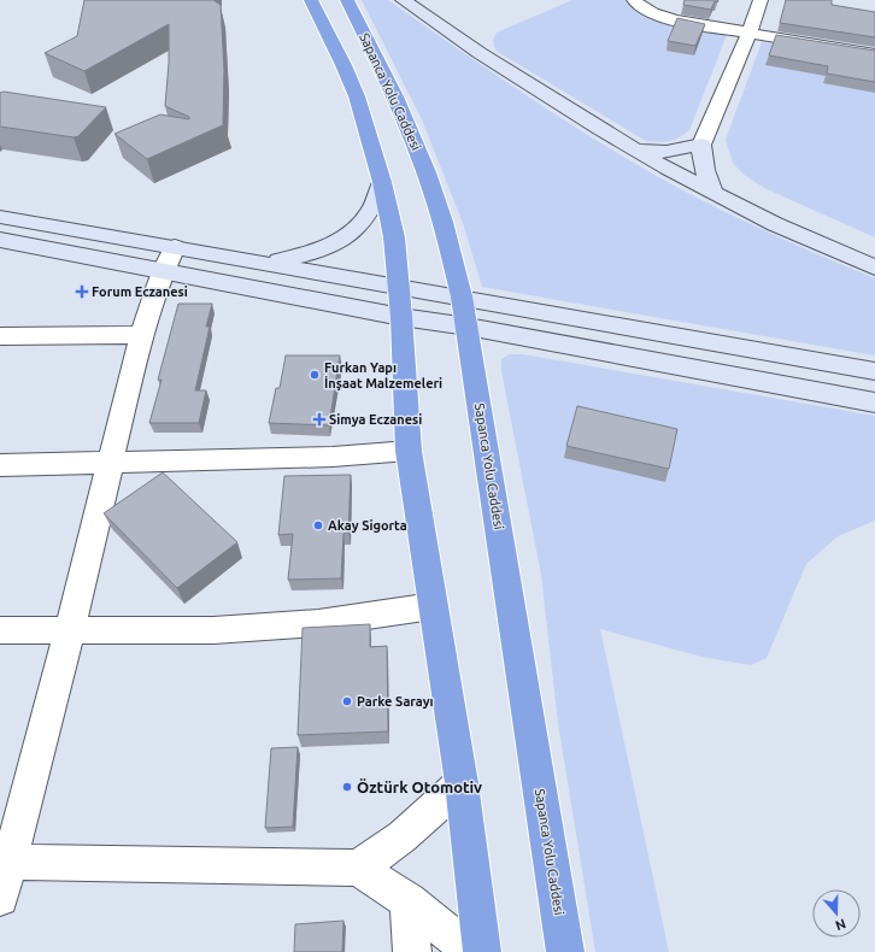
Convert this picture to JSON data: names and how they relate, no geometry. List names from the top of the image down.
{
  "streets": {
    "highway": ["Sapanca Yolu Caddesi"]
  },
  "places": {
    "health": ["Forum Eczanesi", "Simya Eczanesi"],
    "other": [
      "Furkan Yapı İnşaat Malzemeleri",
      "Akay Sigorta",
      "Parke Sarayı",
      "Öztürk Otomotiv"
    ]
  },
  "north": "bottom"
}
